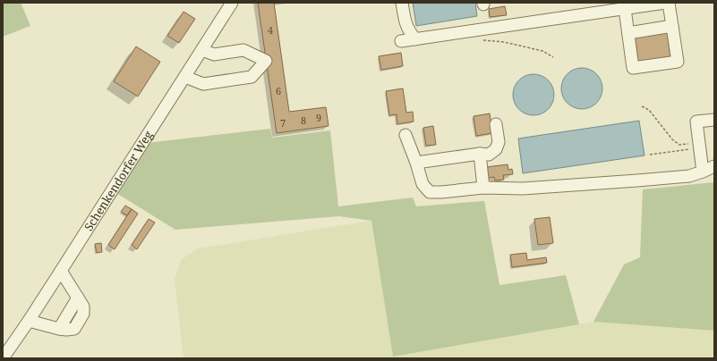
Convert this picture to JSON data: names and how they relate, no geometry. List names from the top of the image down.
{
  "streets": {
    "street": ["Schenkendorfer Weg"]
  },
  "house_numbers": [
    "4",
    "6",
    "9",
    "8",
    "7"
  ]
}
